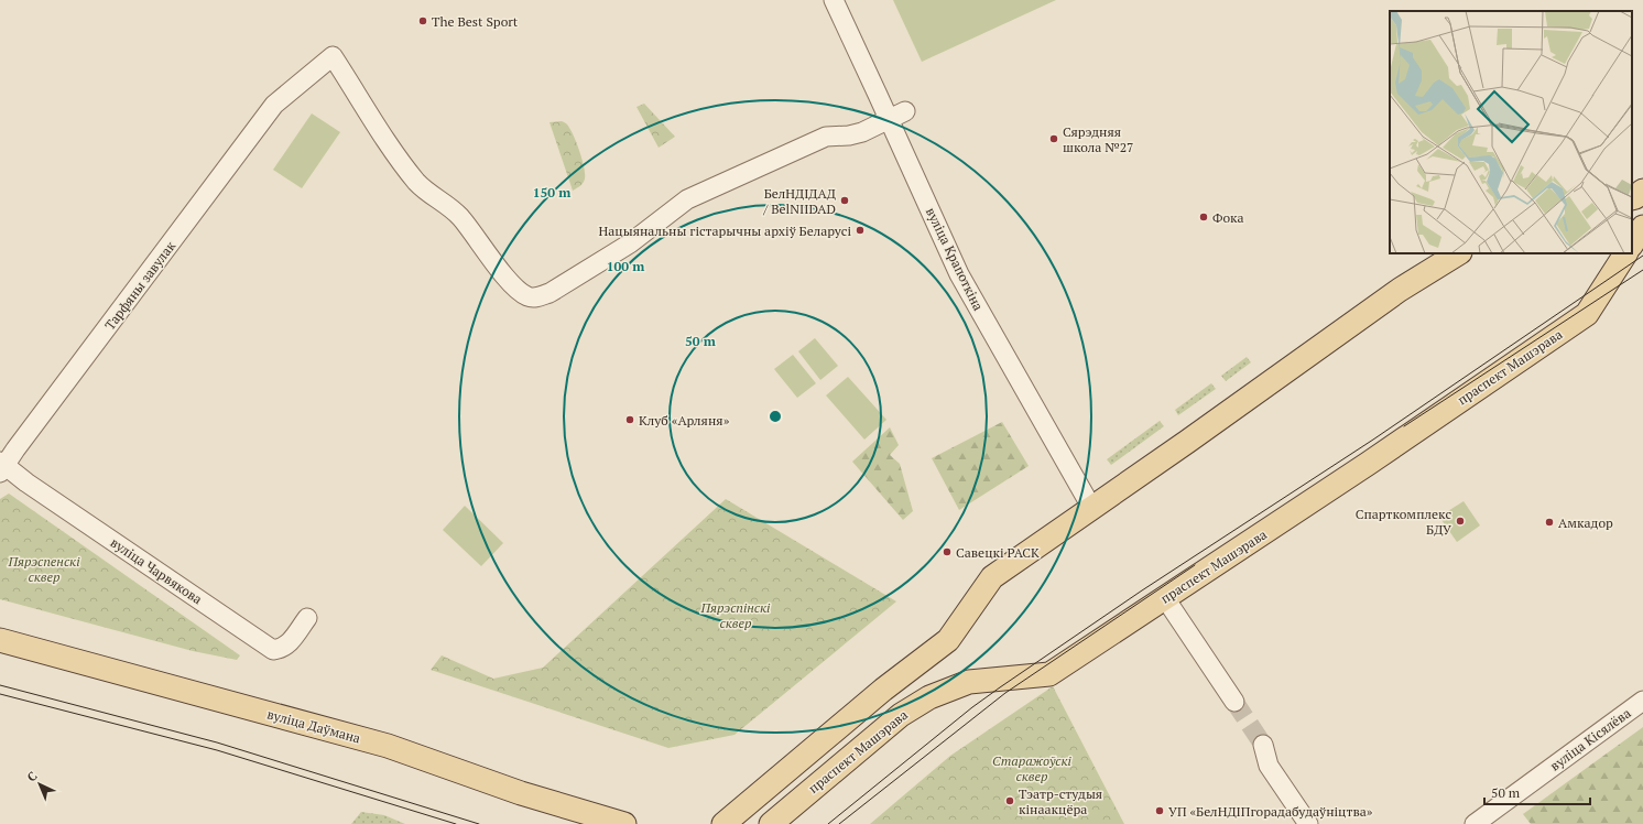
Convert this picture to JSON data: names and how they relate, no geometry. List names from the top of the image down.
{
  "streets": {
    "main road": ["праспект Машэрава", "вуліца Даўмана"],
    "street": [
      "вуліца Крапоткіна",
      "Тарфяны завулак",
      "вуліца Чарвякова",
      "вуліца Кісялёва"
    ]
  },
  "crossings": [
    ["вуліца Крапоткіна", "Тарфяны завулак"],
    ["Тарфяны завулак", "вуліца Чарвякова"]
  ],
  "parks": ["Пярэспенскі сквер", "Пярэспінскі сквер", "Старажоўскі сквер"],
  "places": [
    "The Best Sport",
    "Сярэдняя школа №27",
    "БелНДІДАД / BelNIIDAD",
    "Фока",
    "Нацыянальны гістарычны архіў Беларусі",
    "Клуб «Арляня»",
    "Спарткомплекс БДУ",
    "Амкадор",
    "Савецкі РАСК",
    "Тэатр-студыя кінаакцёра",
    "УП «БелНДІПгорадабудаўніцтва»"
  ],
  "scale_bar": "50 m",
  "north": "top left",
  "rings": ["150 m", "100 m", "50 m"]
}
